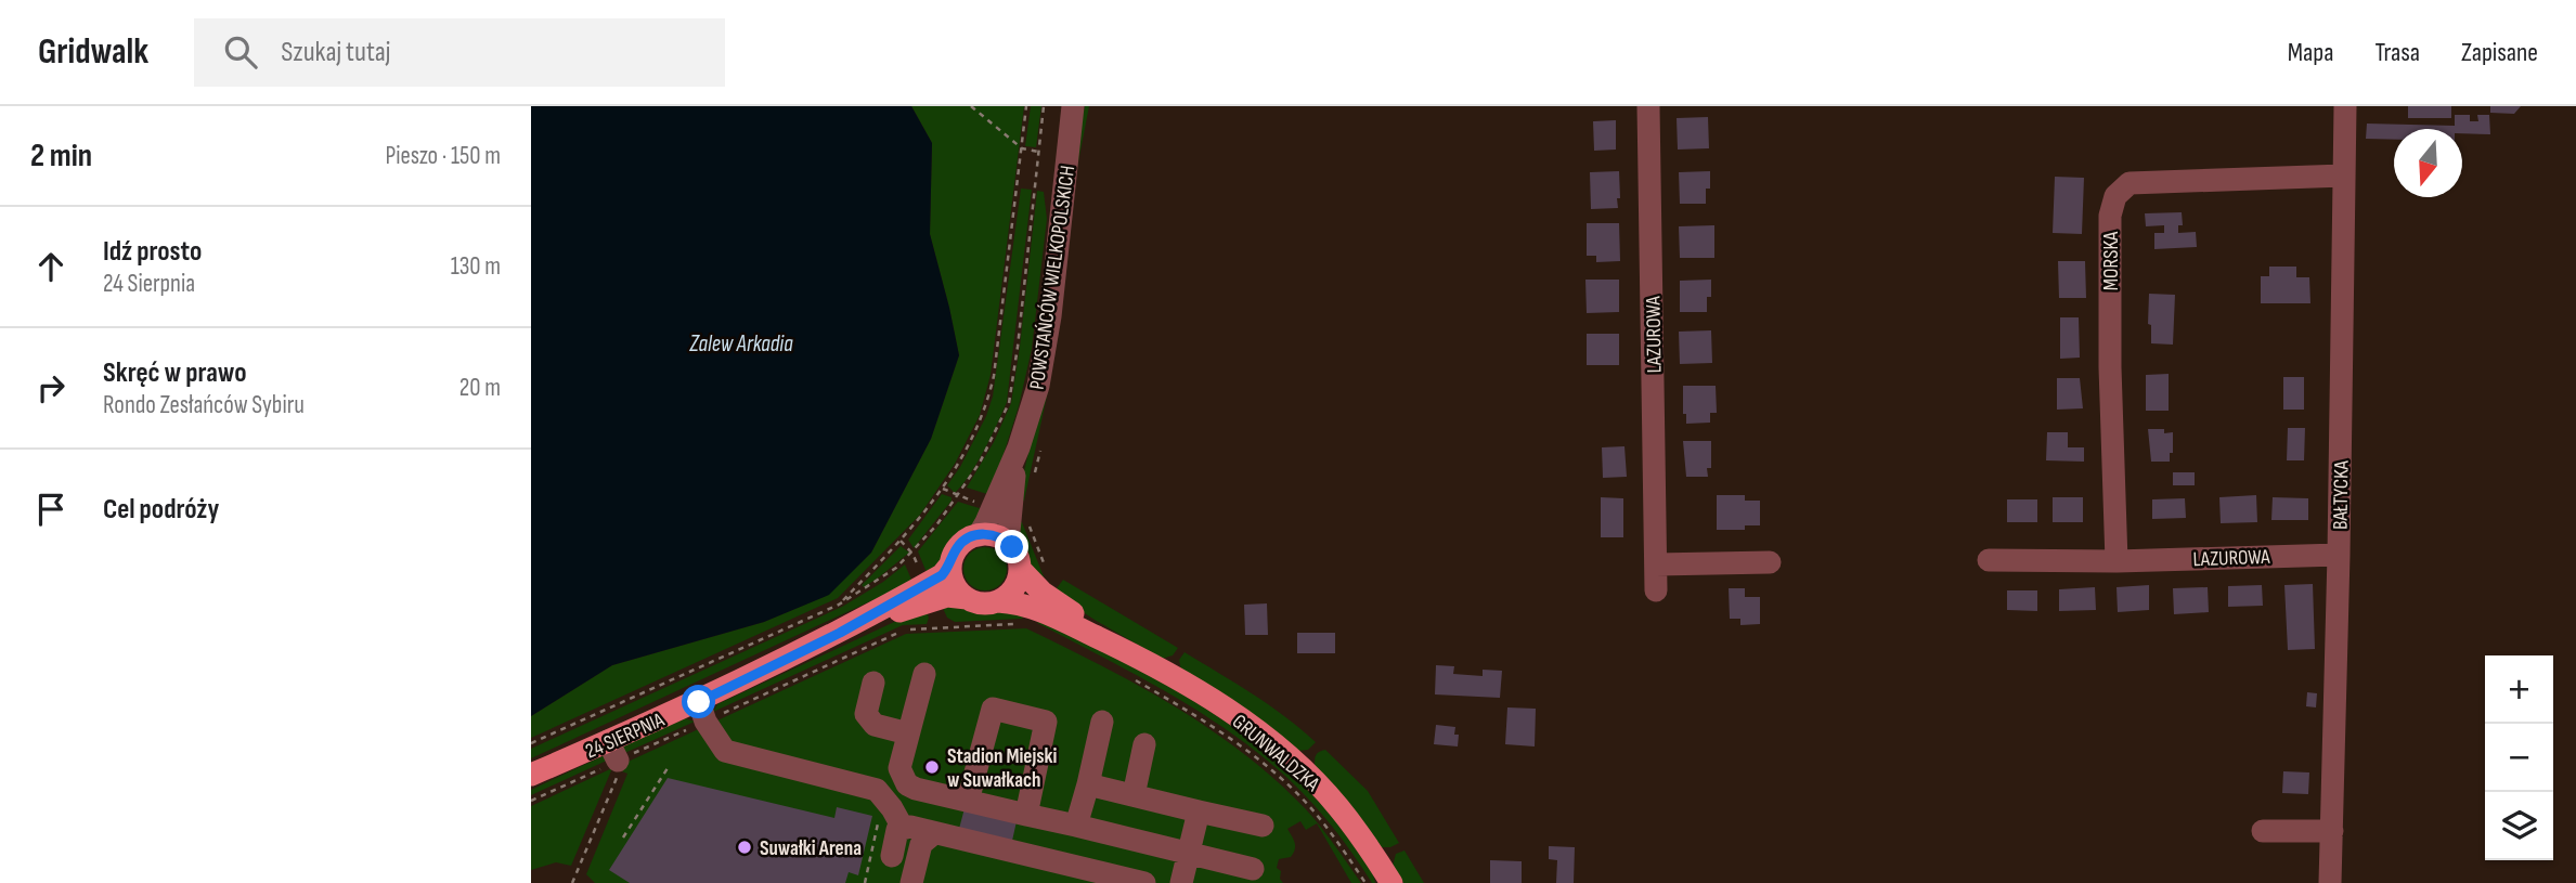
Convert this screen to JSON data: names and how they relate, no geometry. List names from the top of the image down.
{
  "streets": {
    "main road": ["24 SIERPNIA", "GRUNWALDZKA"],
    "street": [
      "MORSKA",
      "POWSTAŃCÓW WIELKOPOLSKICH",
      "LAZUROWA",
      "BAŁTYCKA"
    ]
  },
  "crossings": [
    ["MORSKA", "LAZUROWA"],
    ["MORSKA", "BAŁTYCKA"],
    ["POWSTAŃCÓW WIELKOPOLSKICH", "24 SIERPNIA"],
    ["POWSTAŃCÓW WIELKOPOLSKICH", "GRUNWALDZKA"],
    ["LAZUROWA", "BAŁTYCKA"],
    ["24 SIERPNIA", "GRUNWALDZKA"]
  ],
  "water": ["Zalew Arkadia"],
  "places": ["Stadion Miejski w Suwałkach", "Suwałki Arena"],
  "north": "bottom",
  "page": {
    "header": "Gridwalk",
    "search": "Szukaj tutaj",
    "nav": ["Mapa", "Trasa", "Zapisane"],
    "heading": ["2 min", "Pieszo · 150 m"],
    "list": [
      ["Idź prosto", "24 Sierpnia", "130 m"],
      ["Skręć w prawo", "Rondo Zesłańców Sybiru", "20 m"],
      "Cel podróży"
    ],
    "map_buttons": ["+", "−"]
  }
}
